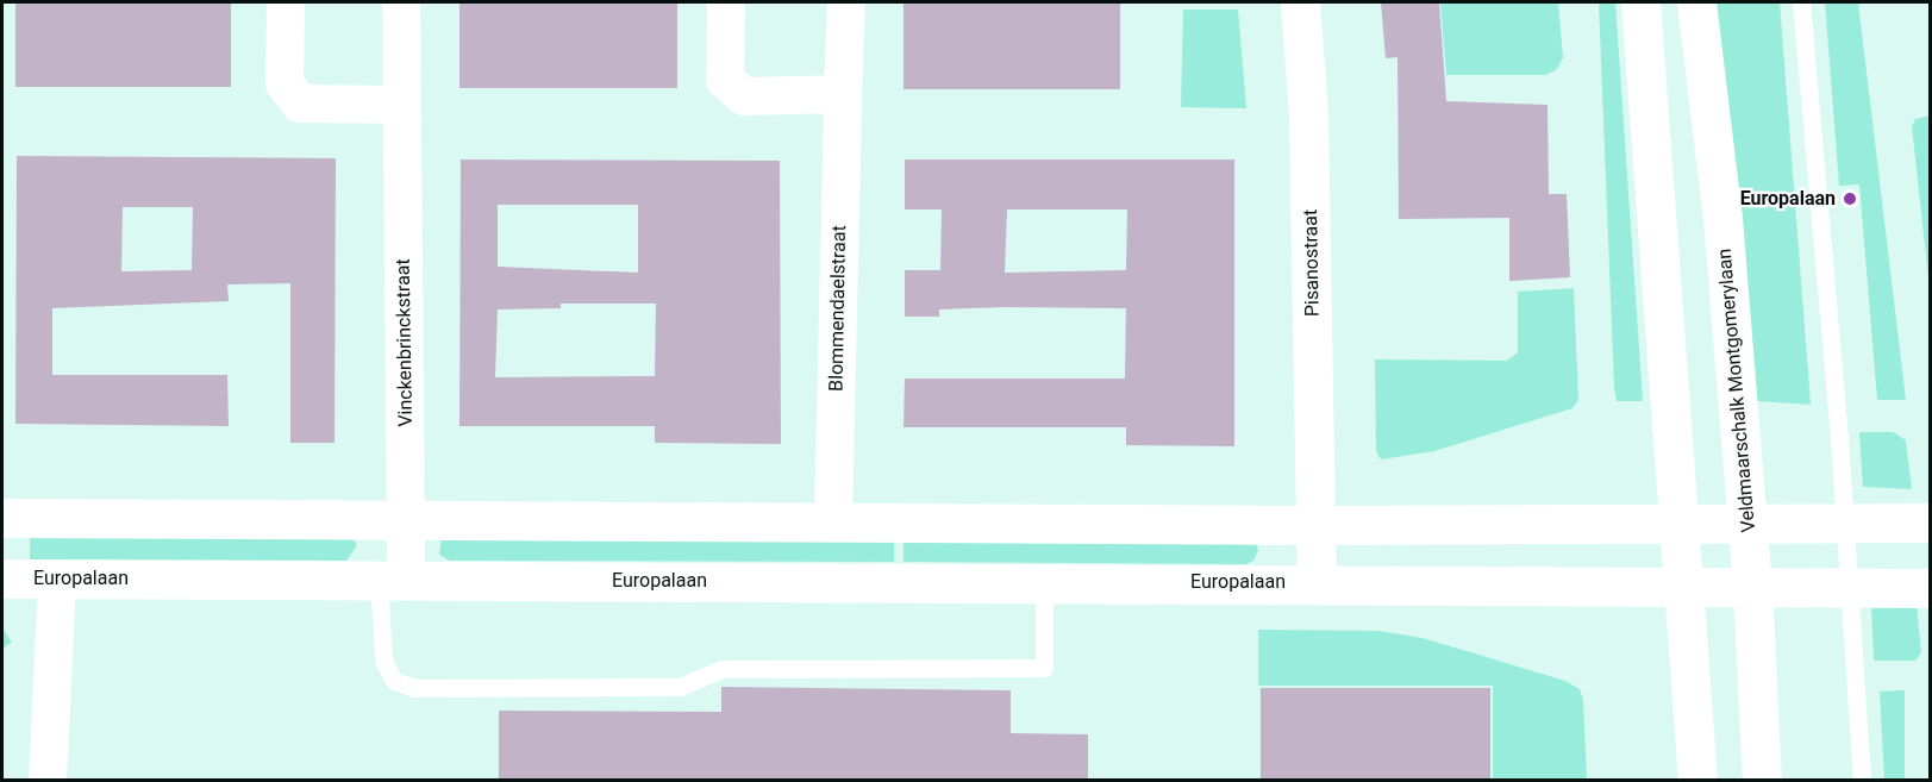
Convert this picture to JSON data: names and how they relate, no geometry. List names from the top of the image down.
{
  "streets": {
    "main road": ["Pisanostraat", "Veldmaarschalk Montgomerylaan", "Europalaan"],
    "street": ["Blommendaelstraat", "Vinckenbrinckstraat"]
  },
  "crossings": [
    ["Vinckenbrinckstraat", "Europalaan"],
    ["Veldmaarschalk Montgomerylaan", "Europalaan"]
  ],
  "places": ["Europalaan"]
}
